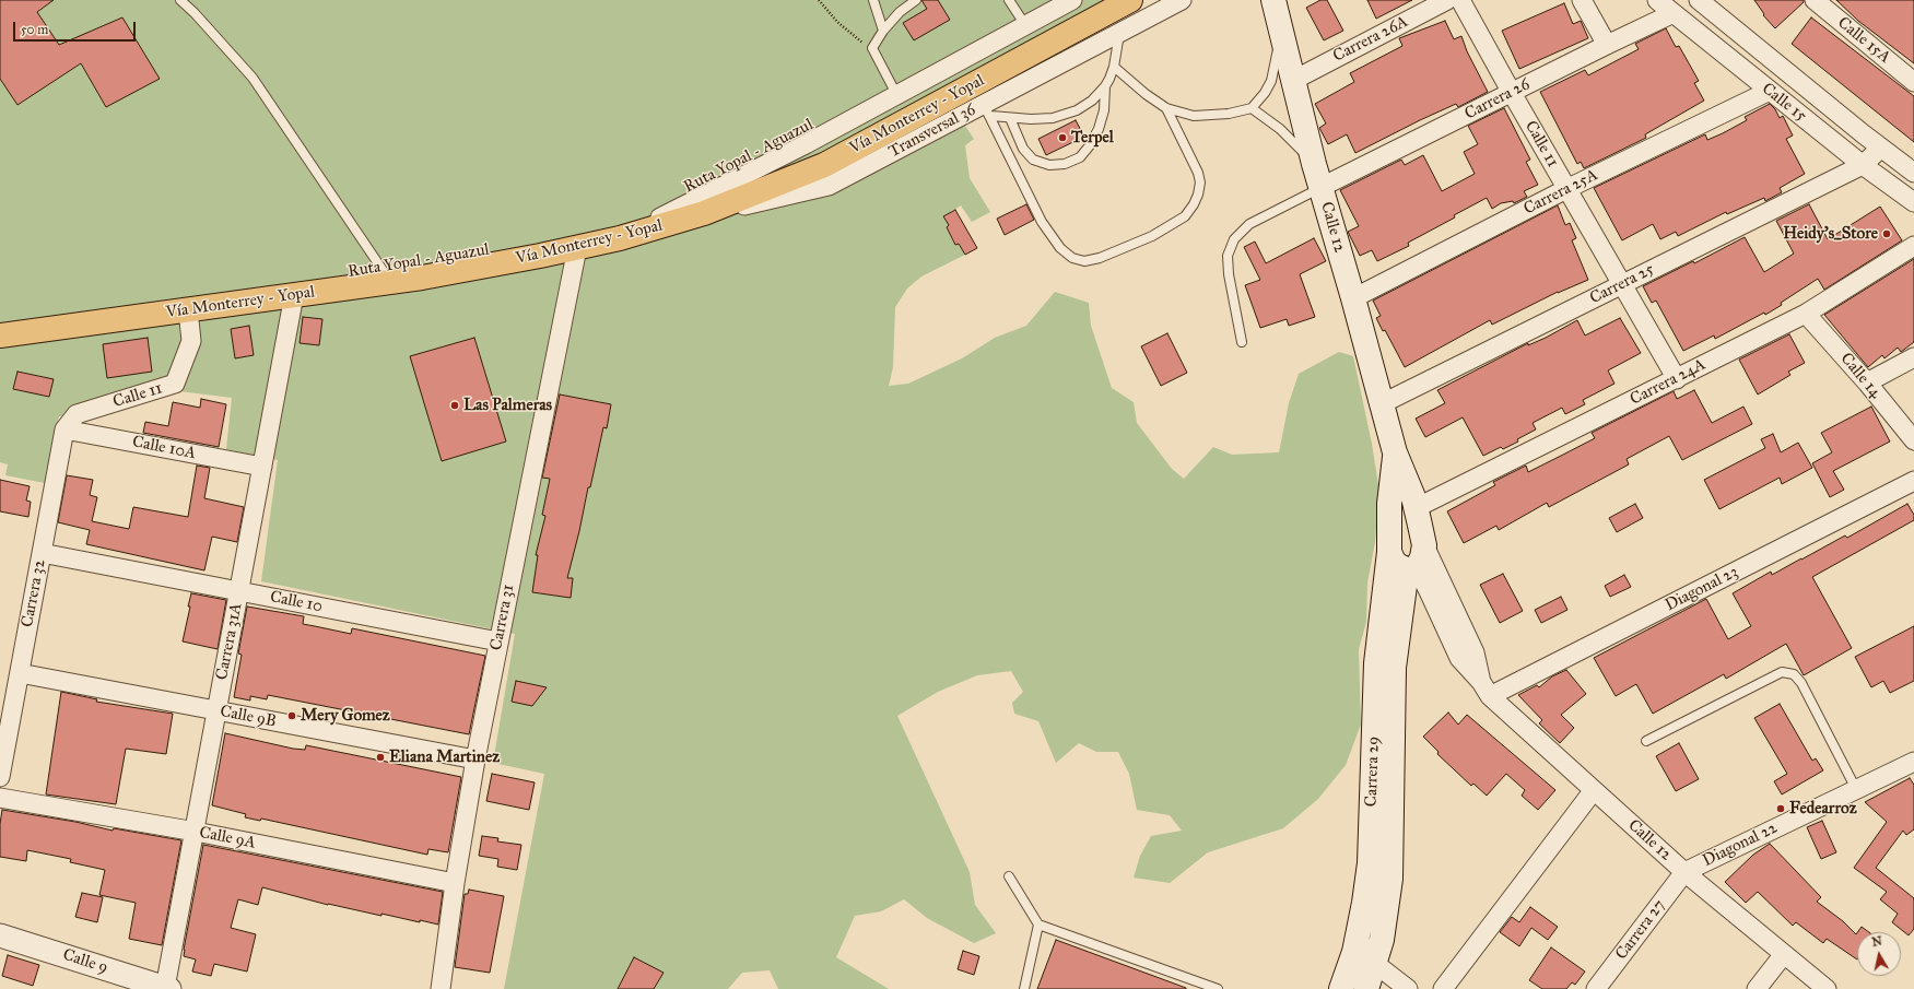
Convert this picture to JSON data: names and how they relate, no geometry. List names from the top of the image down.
{
  "streets": {
    "highway": ["Vía Monterrey - Yopal"],
    "main road": ["Calle 12", "Carrera 29"],
    "street": [
      "Carrera 26A",
      "Calle 15A",
      "Carrera 26",
      "Calle 15",
      "Transversal 36",
      "Calle 11",
      "Carrera 25A",
      "Carrera 25",
      "Calle 14",
      "Carrera 24A",
      "Calle 10A",
      "Diagonal 23",
      "Carrera 32",
      "Calle 10",
      "Carrera 31",
      "Carrera 31A",
      "Calle 9B",
      "Calle 9A",
      "Diagonal 22",
      "Carrera 27"
    ],
    "lane": ["Ruta Yopal - Aguazul"]
  },
  "crossings": [
    ["Carrera 26A", "Calle 12"],
    ["Carrera 26", "Calle 15"],
    ["Carrera 26", "Calle 11"],
    ["Carrera 26", "Calle 12"],
    ["Calle 15", "Carrera 25A"],
    ["Calle 15", "Carrera 25"],
    ["Vía Monterrey - Yopal", "Transversal 36"],
    ["Vía Monterrey - Yopal", "Ruta Yopal - Aguazul"],
    ["Vía Monterrey - Yopal", "Carrera 31"],
    ["Transversal 36", "Ruta Yopal - Aguazul"],
    ["Calle 11", "Ruta Yopal - Aguazul"],
    ["Calle 11", "Carrera 25A"],
    ["Calle 11", "Carrera 25"],
    ["Calle 11", "Carrera 24A"],
    ["Calle 11", "Carrera 32"],
    ["Ruta Yopal - Aguazul", "Carrera 31"],
    ["Ruta Yopal - Aguazul", "Carrera 31A"],
    ["Carrera 25A", "Calle 12"],
    ["Calle 12", "Carrera 25"],
    ["Calle 12", "Diagonal 23"],
    ["Calle 12", "Carrera 29"],
    ["Calle 12", "Diagonal 22"],
    ["Calle 12", "Carrera 27"],
    ["Calle 14", "Carrera 24A"],
    ["Calle 10A", "Carrera 32"],
    ["Calle 10A", "Carrera 31A"],
    ["Carrera 32", "Calle 10"],
    ["Carrera 32", "Calle 9B"],
    ["Calle 10", "Carrera 31"],
    ["Calle 10", "Carrera 31A"],
    ["Carrera 31", "Calle 9B"],
    ["Carrera 31", "Calle 9A"],
    ["Carrera 31A", "Calle 9B"],
    ["Carrera 31A", "Calle 9A"],
    ["Diagonal 22", "Carrera 27"]
  ],
  "places": [
    "Terpel",
    "Heidy's_Store",
    "Las Palmeras",
    "Mery Gomez",
    "Eliana Martinez",
    "Fedearroz"
  ],
  "scale_bar": "50 m",
  "north": "top"
}
